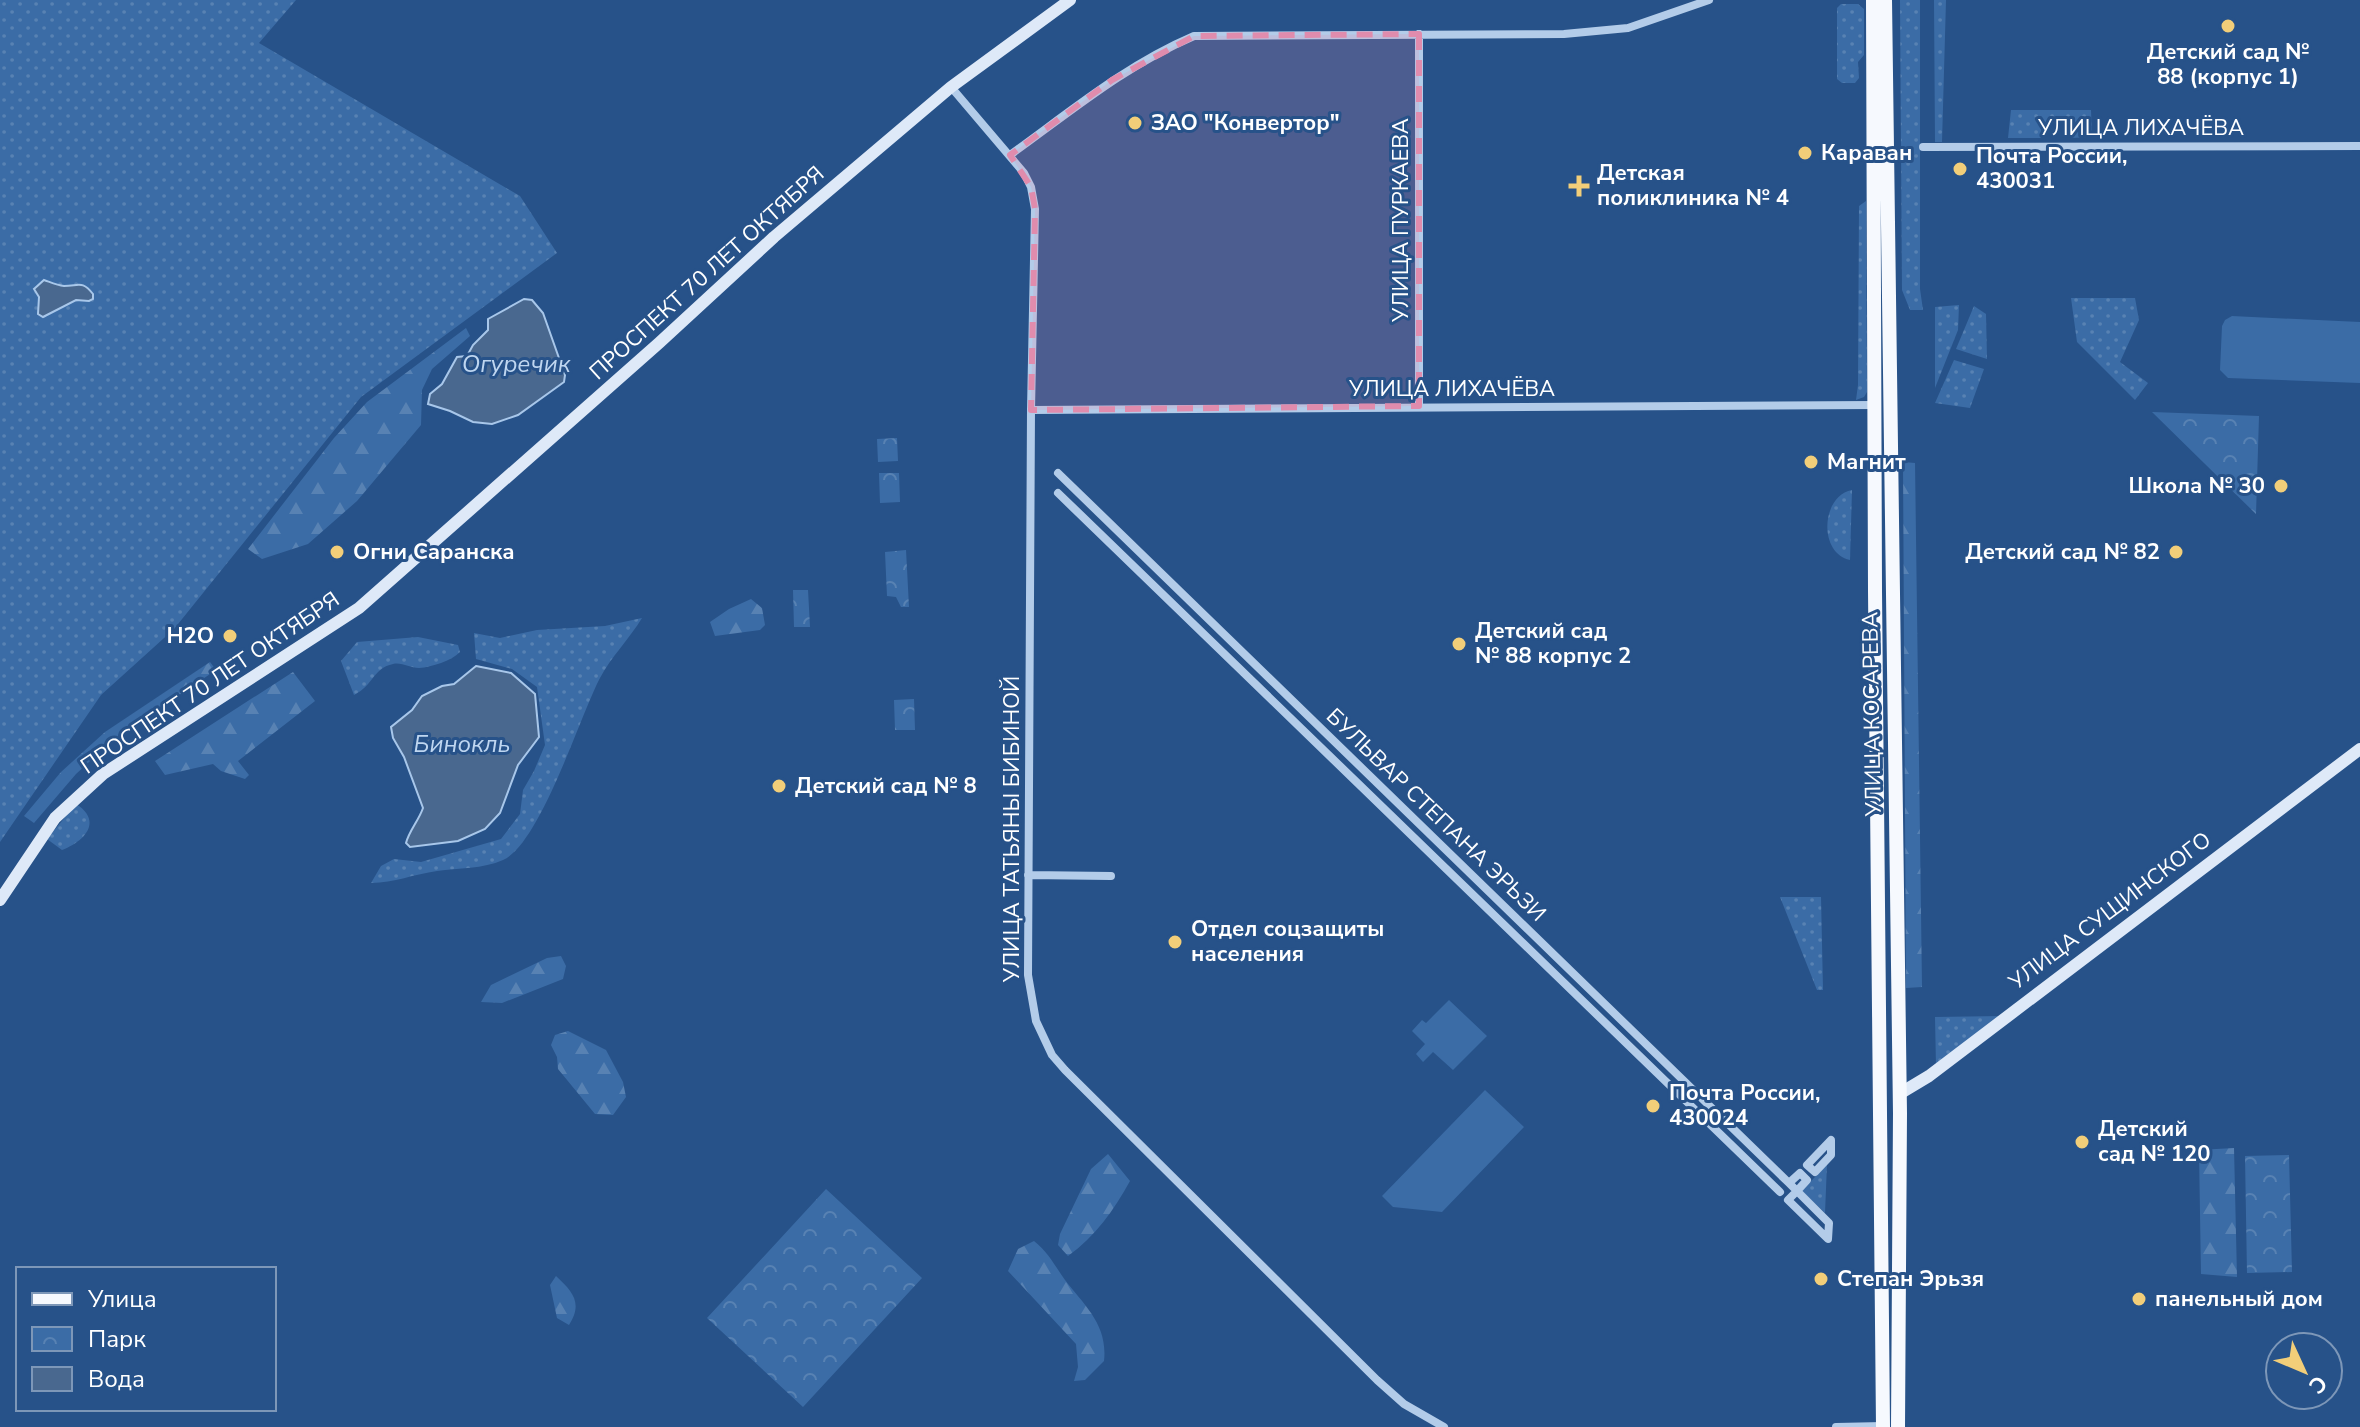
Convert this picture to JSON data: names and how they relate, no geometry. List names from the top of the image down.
{
  "streets": {
    "main road": ["ПРОСПЕКТ 70 ЛЕТ ОКТЯБРЯ", "УЛИЦА КОСАРЕВА", "УЛИЦА СУЩИНСКОГО"],
    "street": [
      "УЛИЦА ЛИХАЧЁВА",
      "УЛИЦА ПУРКАЕВА",
      "БУЛЬВАР СТЕПАНА ЭРЬЗИ",
      "УЛИЦА ТАТЬЯНЫ БИБИНОЙ"
    ]
  },
  "crossings": [
    ["УЛИЦА ЛИХАЧЁВА", "УЛИЦА ПУРКАЕВА"],
    ["УЛИЦА ЛИХАЧЁВА", "УЛИЦА КОСАРЕВА"],
    ["УЛИЦА ЛИХАЧЁВА", "УЛИЦА ТАТЬЯНЫ БИБИНОЙ"],
    ["ПРОСПЕКТ 70 ЛЕТ ОКТЯБРЯ", "УЛИЦА ТАТЬЯНЫ БИБИНОЙ"],
    ["УЛИЦА КОСАРЕВА", "УЛИЦА СУЩИНСКОГО"]
  ],
  "water": ["Огуречик", "Бинокль"],
  "places": {
    "other": [
      "Детский сад № 88 (корпус 1)",
      "ЗАО \"Конвертор\"",
      "Караван",
      "Почта России, 430031",
      "Магнит",
      "Школа № 30",
      "Огни Саранска",
      "Детский сад № 82",
      "H2O",
      "Детский сад № 88 корпус 2",
      "Детский сад № 8",
      "Отдел соцзащиты населения",
      "Почта России, 430024",
      "Детский сад № 120",
      "Степан Эрьзя",
      "панельный дом"
    ],
    "health": ["Детская поликлиника № 4"]
  },
  "legend": ["Улица", "Парк", "Вода"],
  "north": "bottom right"
}
